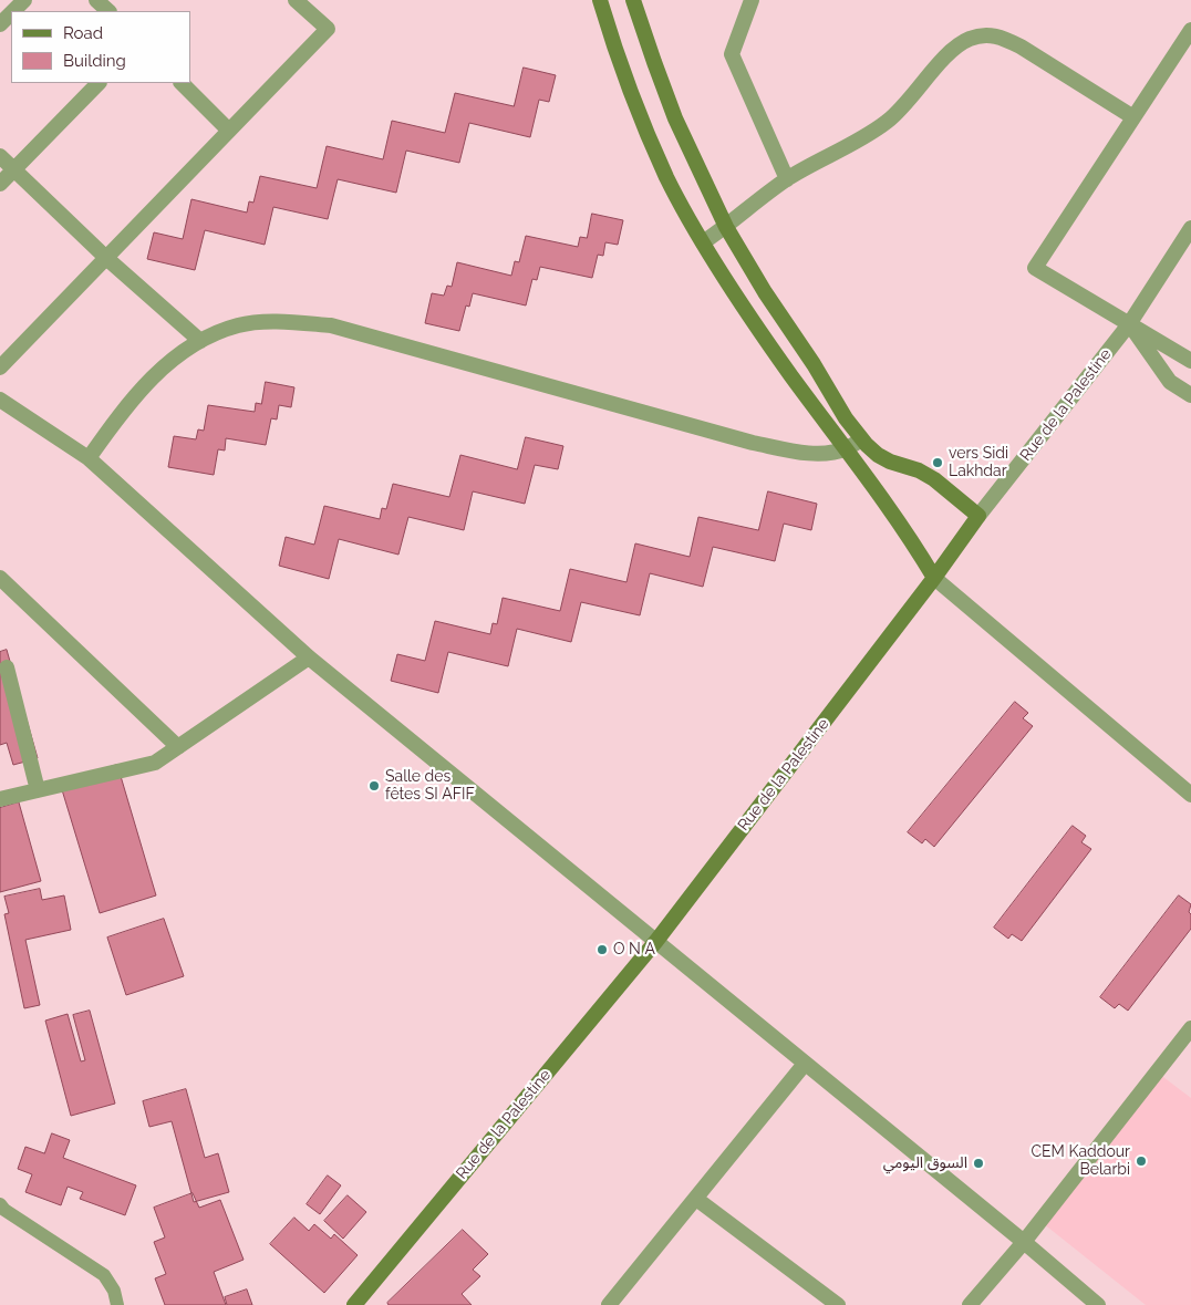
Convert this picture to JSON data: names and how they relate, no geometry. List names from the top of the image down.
{
  "streets": {
    "main road": ["Rue de la Palestine"]
  },
  "places": [
    "vers Sidi Lakhdar",
    "Salle des fêtes SI AFIF",
    "O N A",
    "CEM Kaddour Belarbi",
    "السوق اليومي"
  ],
  "legend": ["Road", "Building"]
}
